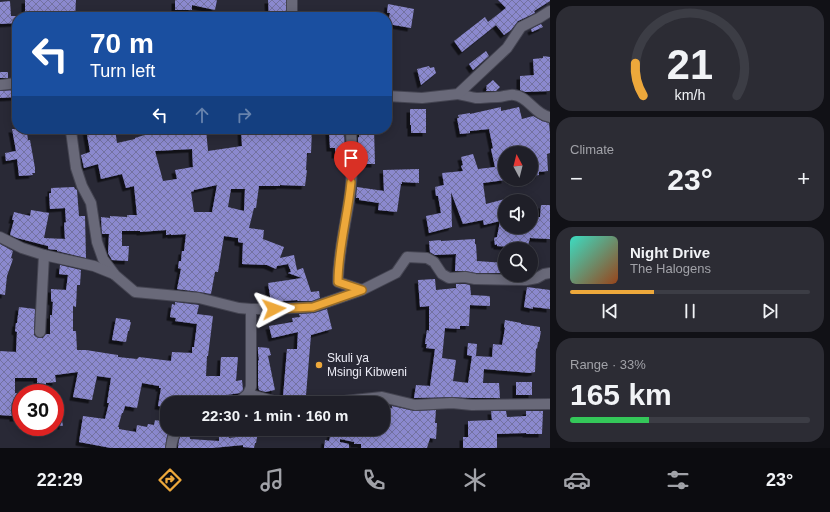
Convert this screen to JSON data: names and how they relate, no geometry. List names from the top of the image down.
{
  "places": ["Skuli ya Msingi Kibweni"],
  "north": "top",
  "page": {
    "turn": ["70 m", "Turn left"],
    "tile": [
      "Climate",
      ["Range · 33%", "165 km"]
    ],
    "heat": ["−", "23°", "+"],
    "song": ["Night Drive", "The Halogens"],
    "limit": "30",
    "trip": "22:30 · 1 min · 160 m",
    "tabs": ["22:29", "23°"],
    "gauge": ["21", "km/h"]
  }
}
